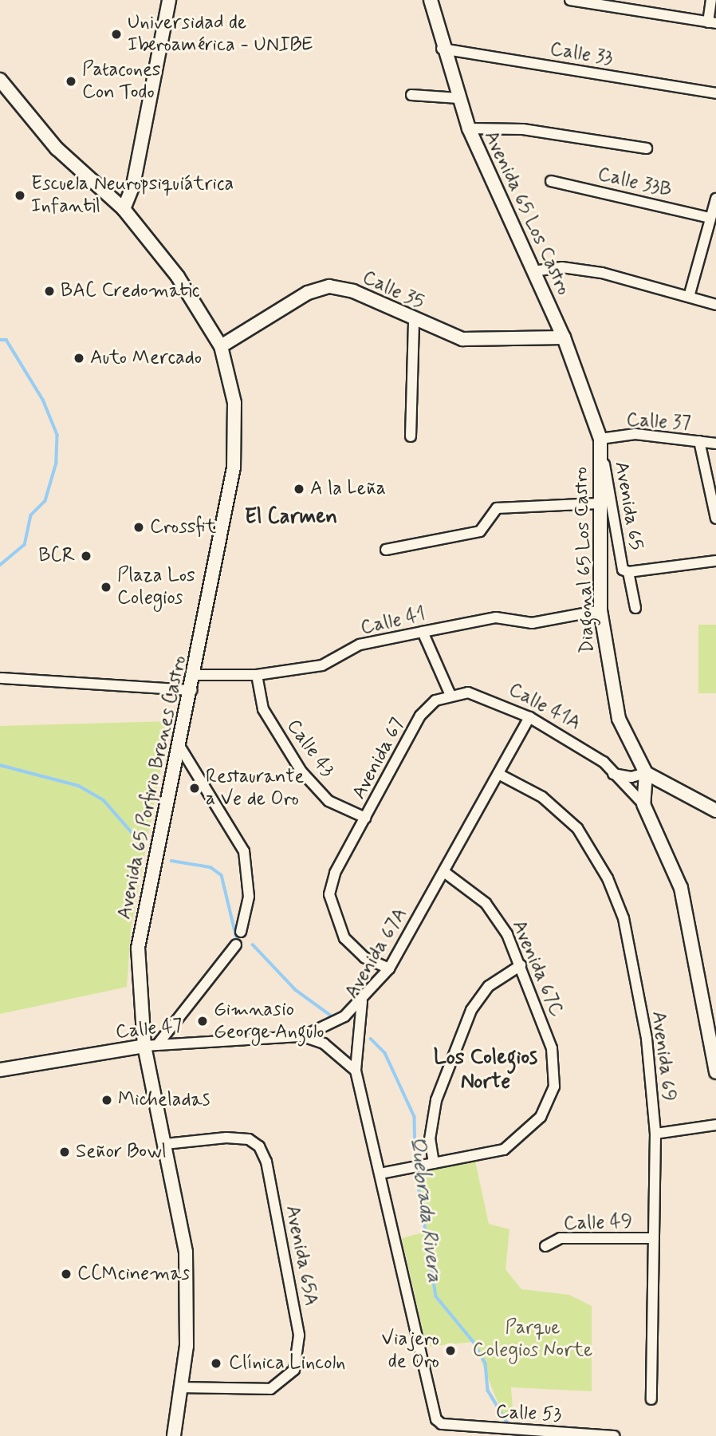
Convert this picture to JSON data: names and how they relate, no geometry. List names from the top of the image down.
{
  "streets": {
    "main road": [
      "Avenida 65 Los Castro",
      "Calle 35",
      "Diagonal 65 Los Castro",
      "Avenida 65 Porfirio Brenes Castro",
      "Calle 47"
    ],
    "street": [
      "Calle 33",
      "Calle 33B",
      "Calle 37",
      "Avenida 65",
      "Calle 41",
      "Calle 41A",
      "Calle 43",
      "Avenida 67",
      "Avenida 67A",
      "Avenida 67C",
      "Avenida 69",
      "Calle 49",
      "Avenida 65A",
      "Calle 53"
    ]
  },
  "crossings": [
    ["Calle 33", "Avenida 65 Los Castro"],
    ["Avenida 65 Los Castro", "Calle 35"],
    ["Avenida 65 Los Castro", "Calle 37"],
    ["Avenida 65 Los Castro", "Avenida 65"],
    ["Avenida 65 Los Castro", "Diagonal 65 Los Castro"],
    ["Calle 35", "Avenida 65 Porfirio Brenes Castro"],
    ["Calle 37", "Avenida 65"],
    ["Calle 37", "Diagonal 65 Los Castro"],
    ["Avenida 65", "Diagonal 65 Los Castro"],
    ["Diagonal 65 Los Castro", "Calle 41"],
    ["Calle 41", "Calle 43"],
    ["Calle 41", "Avenida 65 Porfirio Brenes Castro"],
    ["Calle 41A", "Avenida 67"],
    ["Calle 41A", "Avenida 67A"],
    ["Calle 43", "Avenida 67"],
    ["Avenida 67", "Avenida 67A"],
    ["Avenida 65 Porfirio Brenes Castro", "Calle 47"],
    ["Avenida 65 Porfirio Brenes Castro", "Avenida 65A"],
    ["Avenida 67A", "Avenida 67C"],
    ["Avenida 67A", "Calle 47"],
    ["Avenida 67A", "Avenida 69"],
    ["Avenida 67A", "Calle 53"],
    ["Avenida 69", "Calle 49"]
  ],
  "districts": ["El Carmen", "Los Colegios Norte"],
  "water": ["Quebrada Rivera"],
  "parks": ["Parque Colegios Norte"],
  "places": [
    "Universidad de Iberoamérica - UNIBE",
    "Patacones Con Todo",
    "Escuela Neuropsiquiátrica Infantil",
    "BAC Credomatic",
    "Auto Mercado",
    "A la Leña",
    "Crossfit",
    "BCR",
    "Plaza Los Colegios",
    "Restaurante a Ve de Oro",
    "Gimnasio George Angulo",
    "Micheladas",
    "Señor Bowl",
    "CCMcinemas",
    "Viajero de Oro",
    "Clínica Lincoln"
  ]
}
